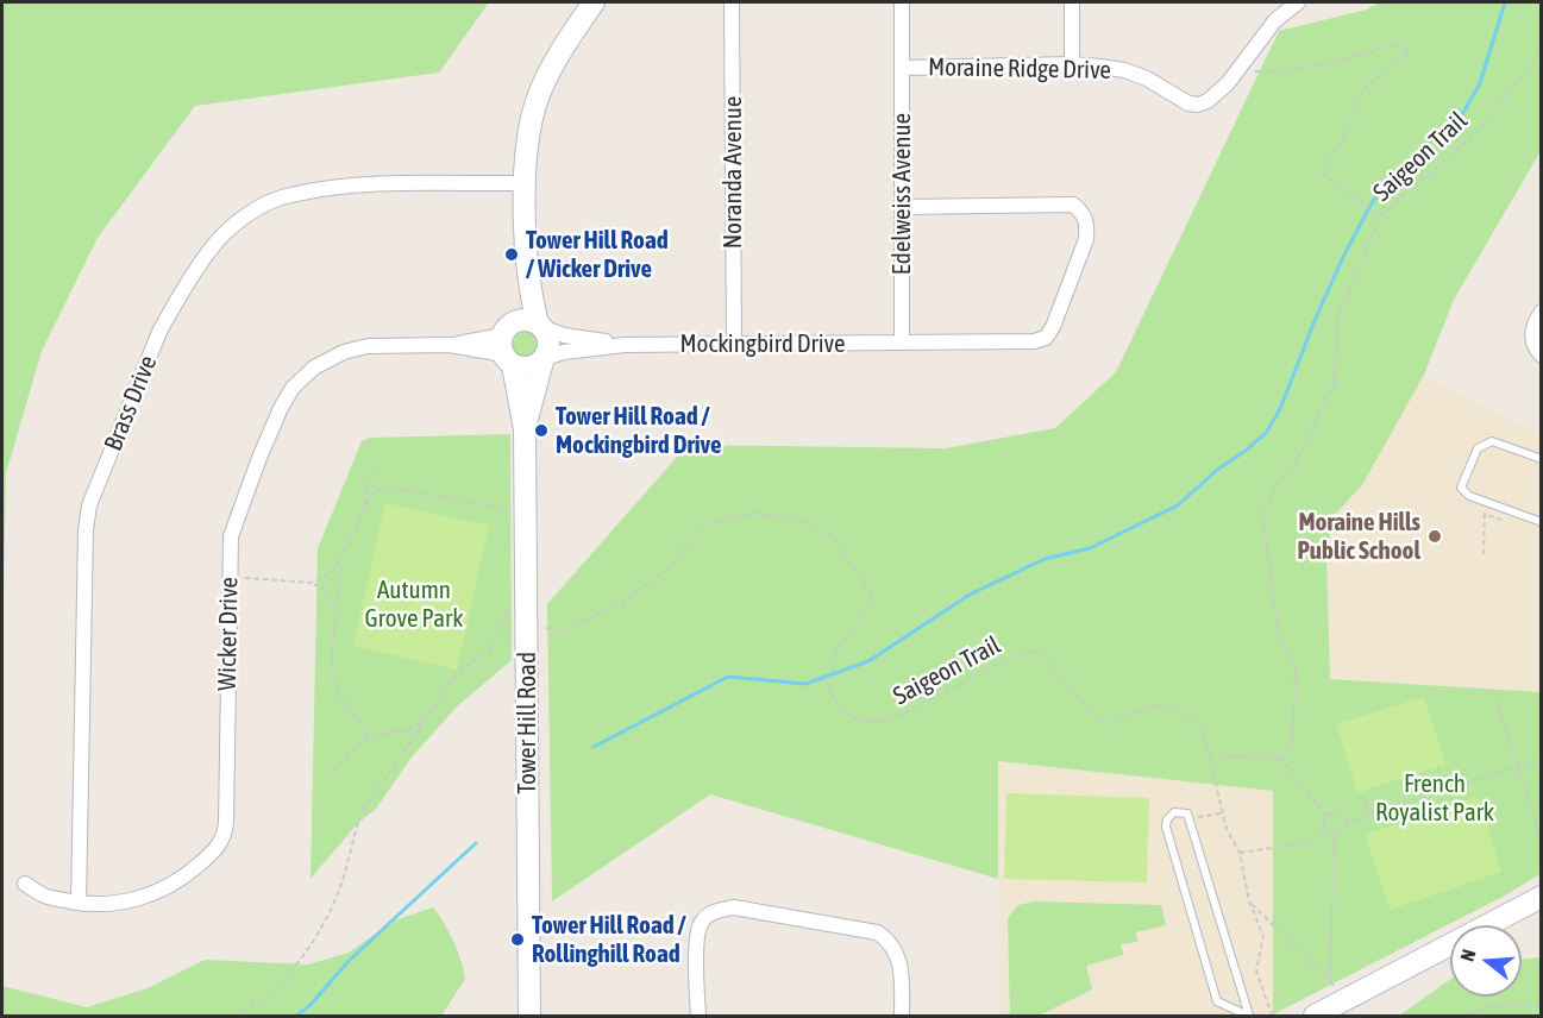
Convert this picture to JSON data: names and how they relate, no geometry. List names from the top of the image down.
{
  "streets": {
    "street": [
      "Moraine Ridge Drive",
      "Noranda Avenue",
      "Edelweiss Avenue",
      "Mockingbird Drive",
      "Brass Drive",
      "Wicker Drive",
      "Tower Hill Road"
    ],
    "path": ["Saigeon Trail"]
  },
  "crossings": [
    ["Moraine Ridge Drive", "Edelweiss Avenue"],
    ["Noranda Avenue", "Mockingbird Drive"],
    ["Edelweiss Avenue", "Mockingbird Drive"],
    ["Mockingbird Drive", "Wicker Drive"],
    ["Mockingbird Drive", "Tower Hill Road"],
    ["Brass Drive", "Wicker Drive"],
    ["Brass Drive", "Tower Hill Road"],
    ["Wicker Drive", "Tower Hill Road"]
  ],
  "parks": ["Autumn Grove Park", "French Royalist Park"],
  "places": [
    "Tower Hill Road / Wicker Drive",
    "Tower Hill Road / Mockingbird Drive",
    "Moraine Hills Public School",
    "Tower Hill Road / Rollinghill Road"
  ],
  "north": "left"
}
